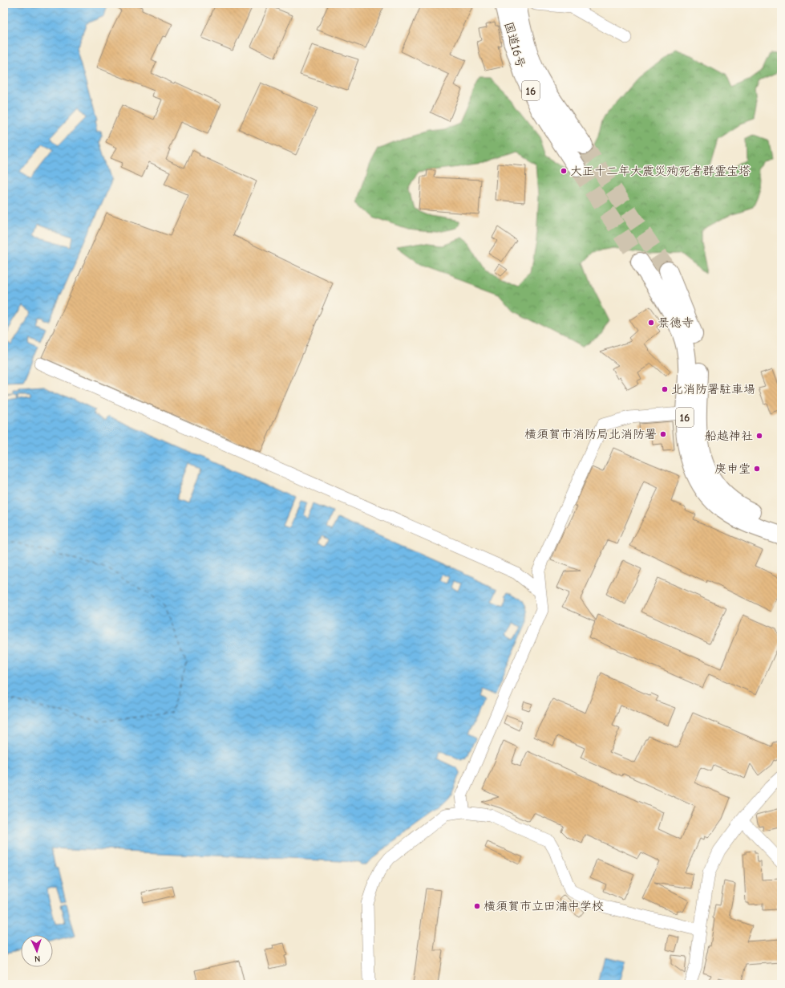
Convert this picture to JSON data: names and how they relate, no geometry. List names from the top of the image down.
{
  "streets": {
    "highway": ["国道16号", "16"]
  },
  "places": [
    "大正十二年大震災殉死者群霊宝塔",
    "景徳寺",
    "北消防署駐車場",
    "横須賀市消防局北消防署",
    "船越神社",
    "庚申堂",
    "横須賀市立田浦中学校"
  ],
  "north": "bottom"
}
